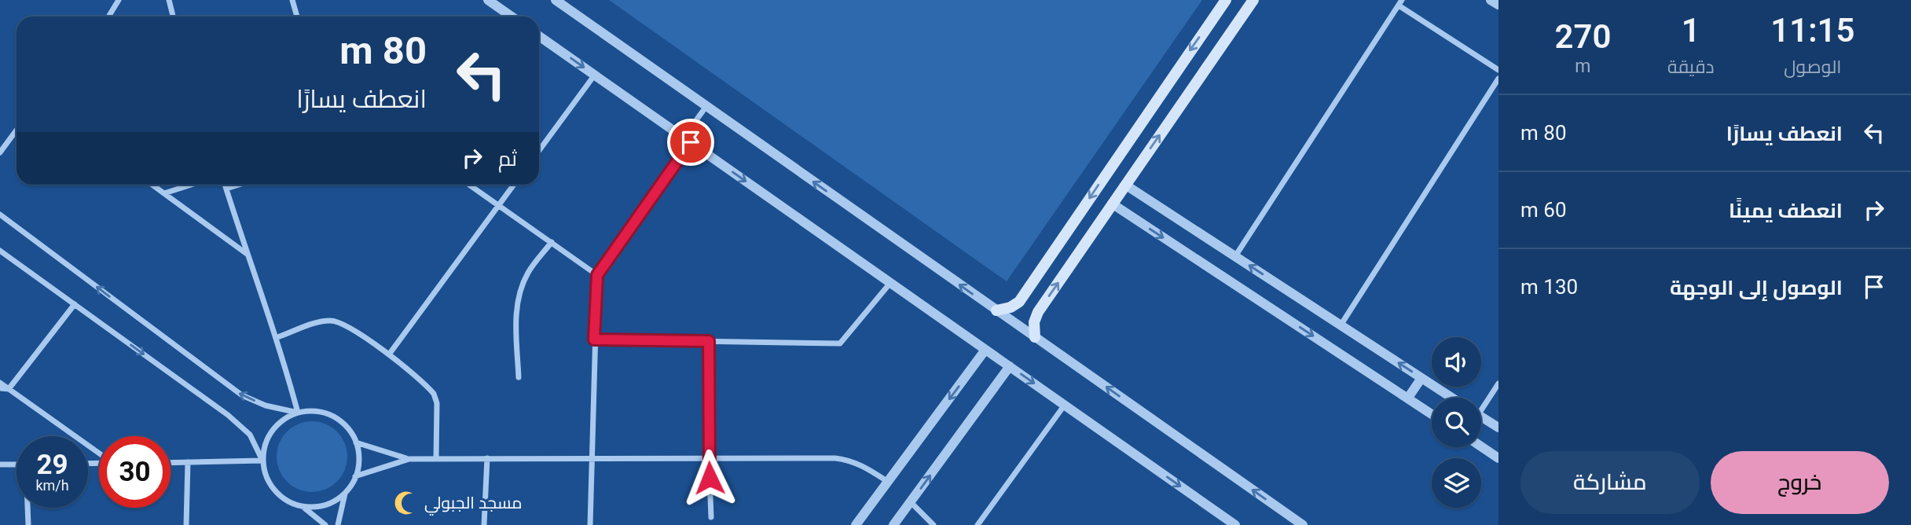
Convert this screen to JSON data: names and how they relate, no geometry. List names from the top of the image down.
{
  "places": {
    "mosque": ["مسجد الجبولي"]
  },
  "page": {
    "eta": [
      "11:15",
      "الوصول",
      "1",
      "دقيقة",
      "270",
      "m"
    ],
    "turn": ["80 m", "انعطف يسارًا"],
    "list": [
      {
        "name": "انعطف يسارًا",
        "value": "80 m"
      },
      {
        "name": "انعطف يمينًا",
        "value": "60 m"
      },
      {
        "name": "الوصول إلى الوجهة",
        "value": "130 m"
      }
    ],
    "then": "ثم",
    "speed": "29 km/h",
    "limit": "30",
    "buttons": ["خروج", "مشاركة"]
  }
}
